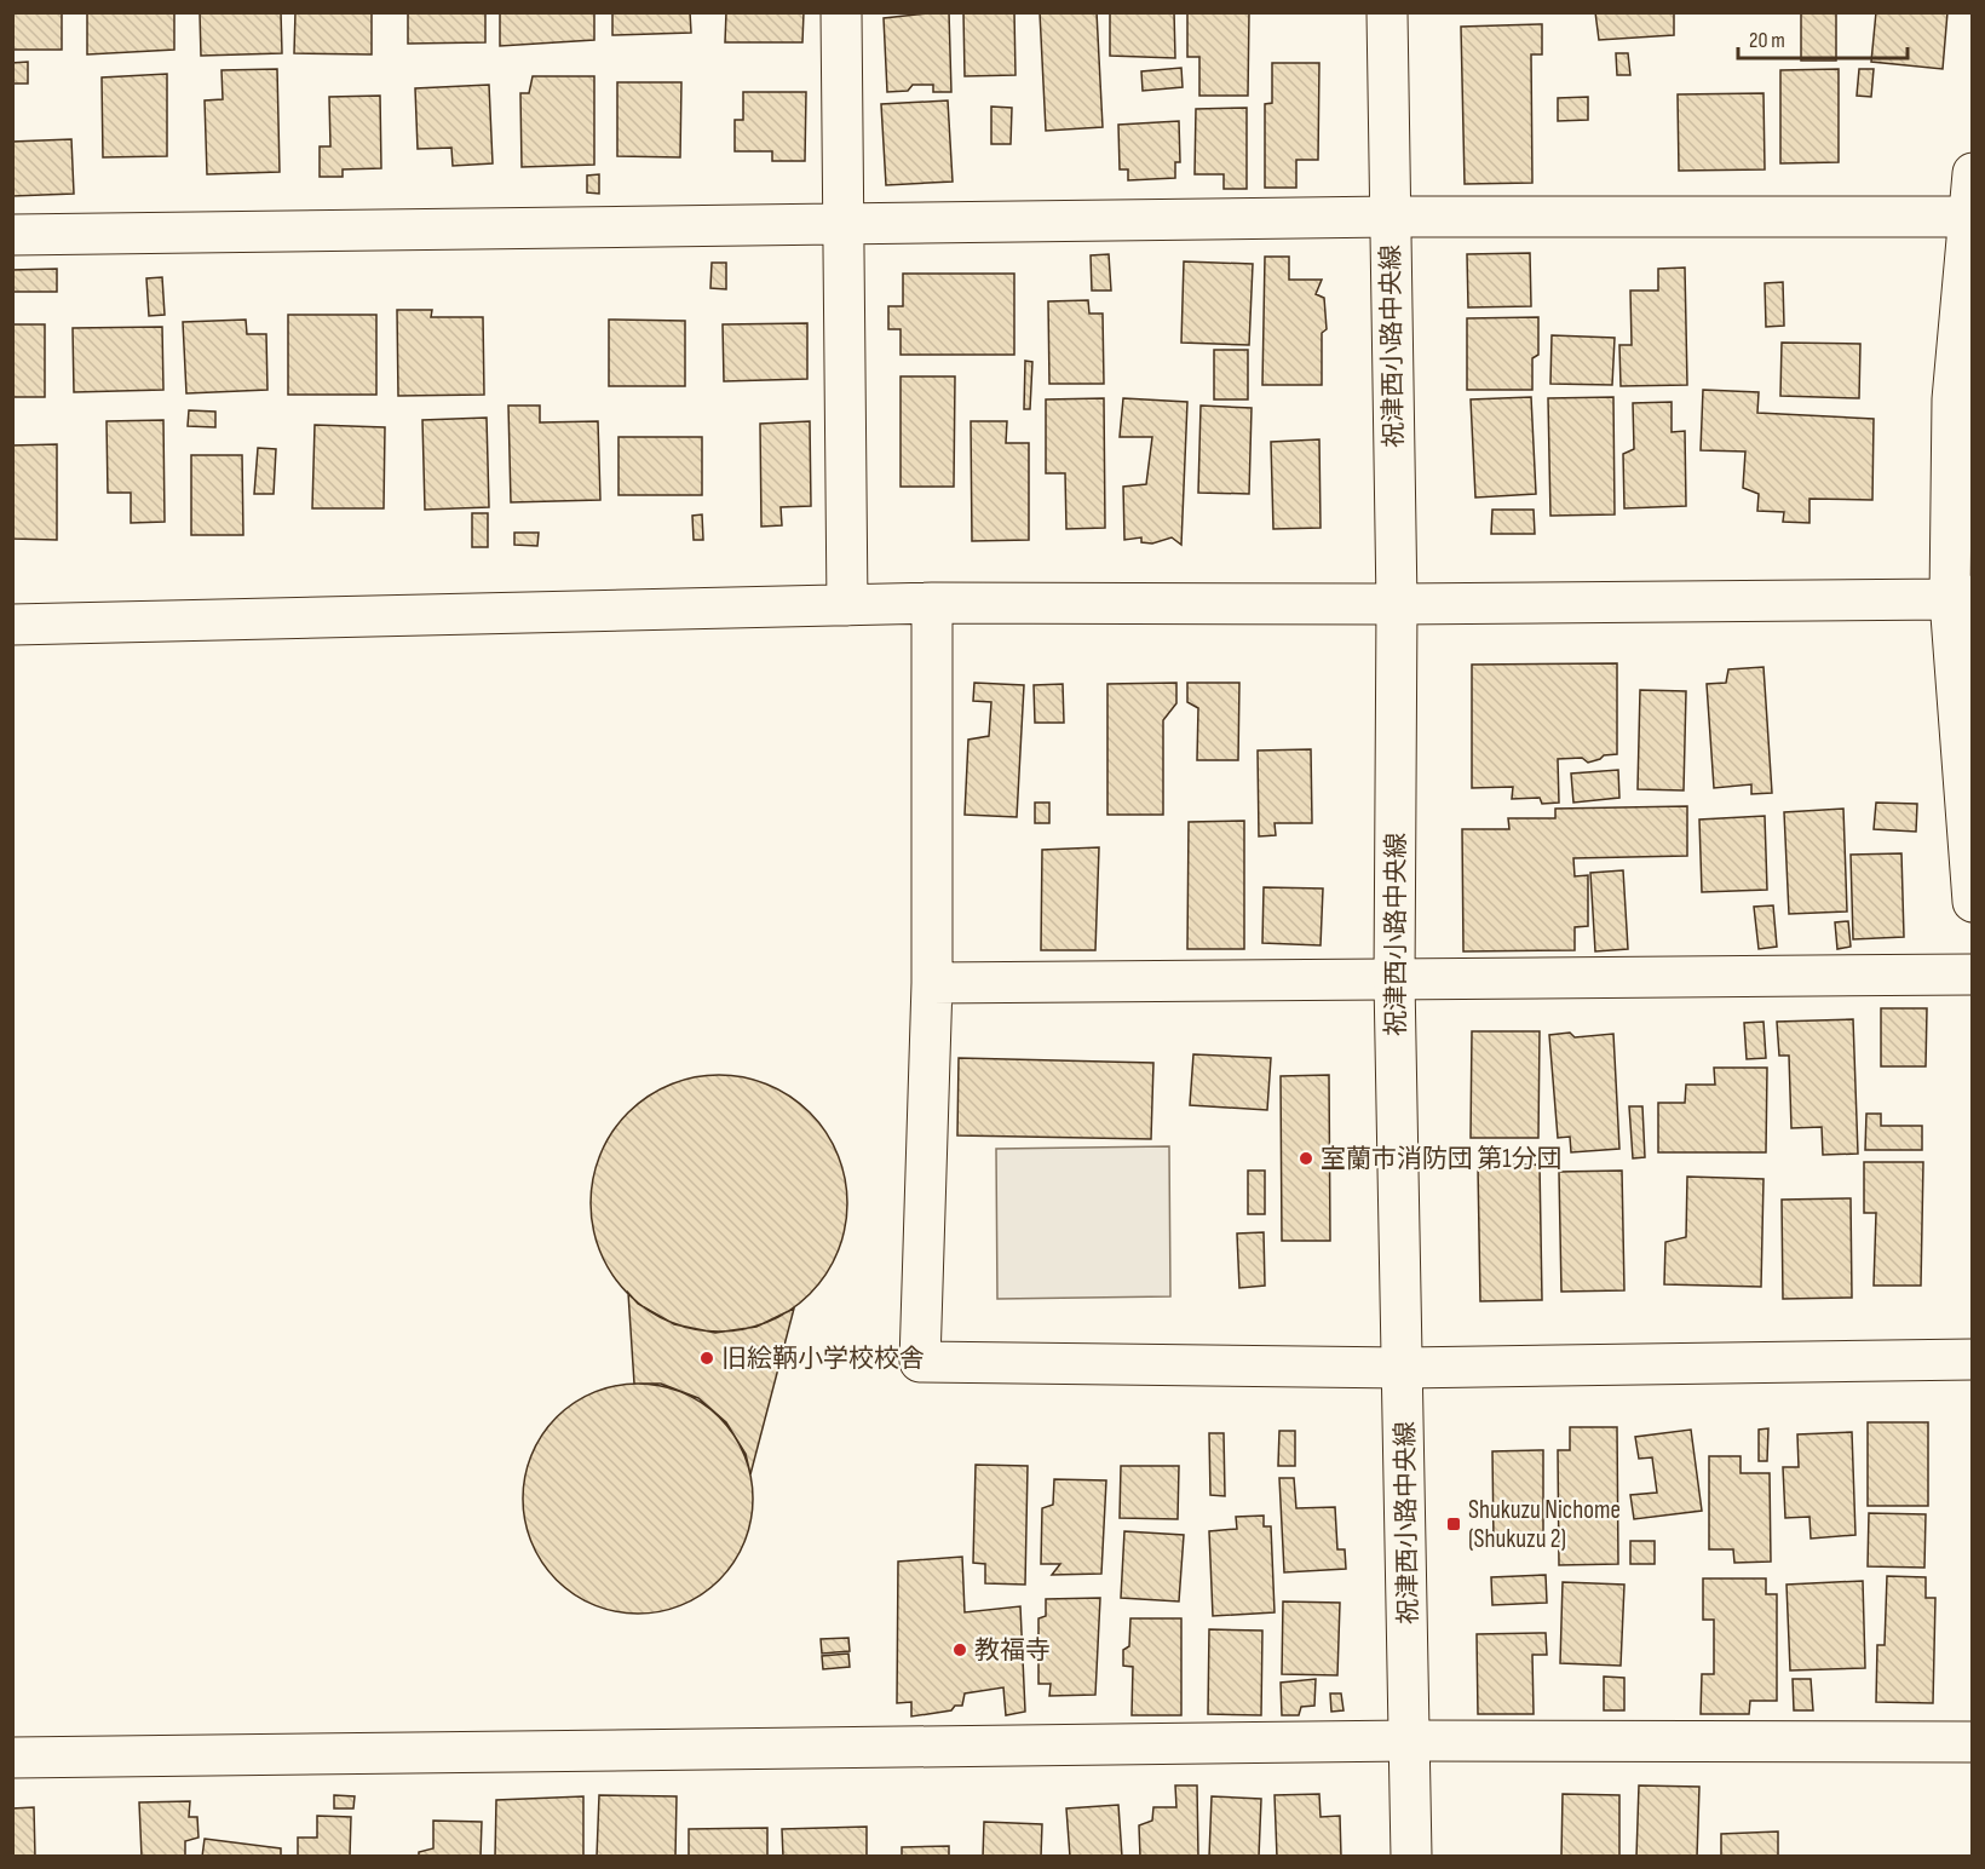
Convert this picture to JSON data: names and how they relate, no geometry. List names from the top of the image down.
{
  "streets": {
    "street": ["祝津西小路中央線"]
  },
  "places": {
    "other": ["室蘭市消防団 第1分団", "旧絵鞆小学校校舎", "教福寺"],
    "transit": ["Shukuzu Nichome (Shukuzu 2)"]
  },
  "scale_bar": "20 m"
}
